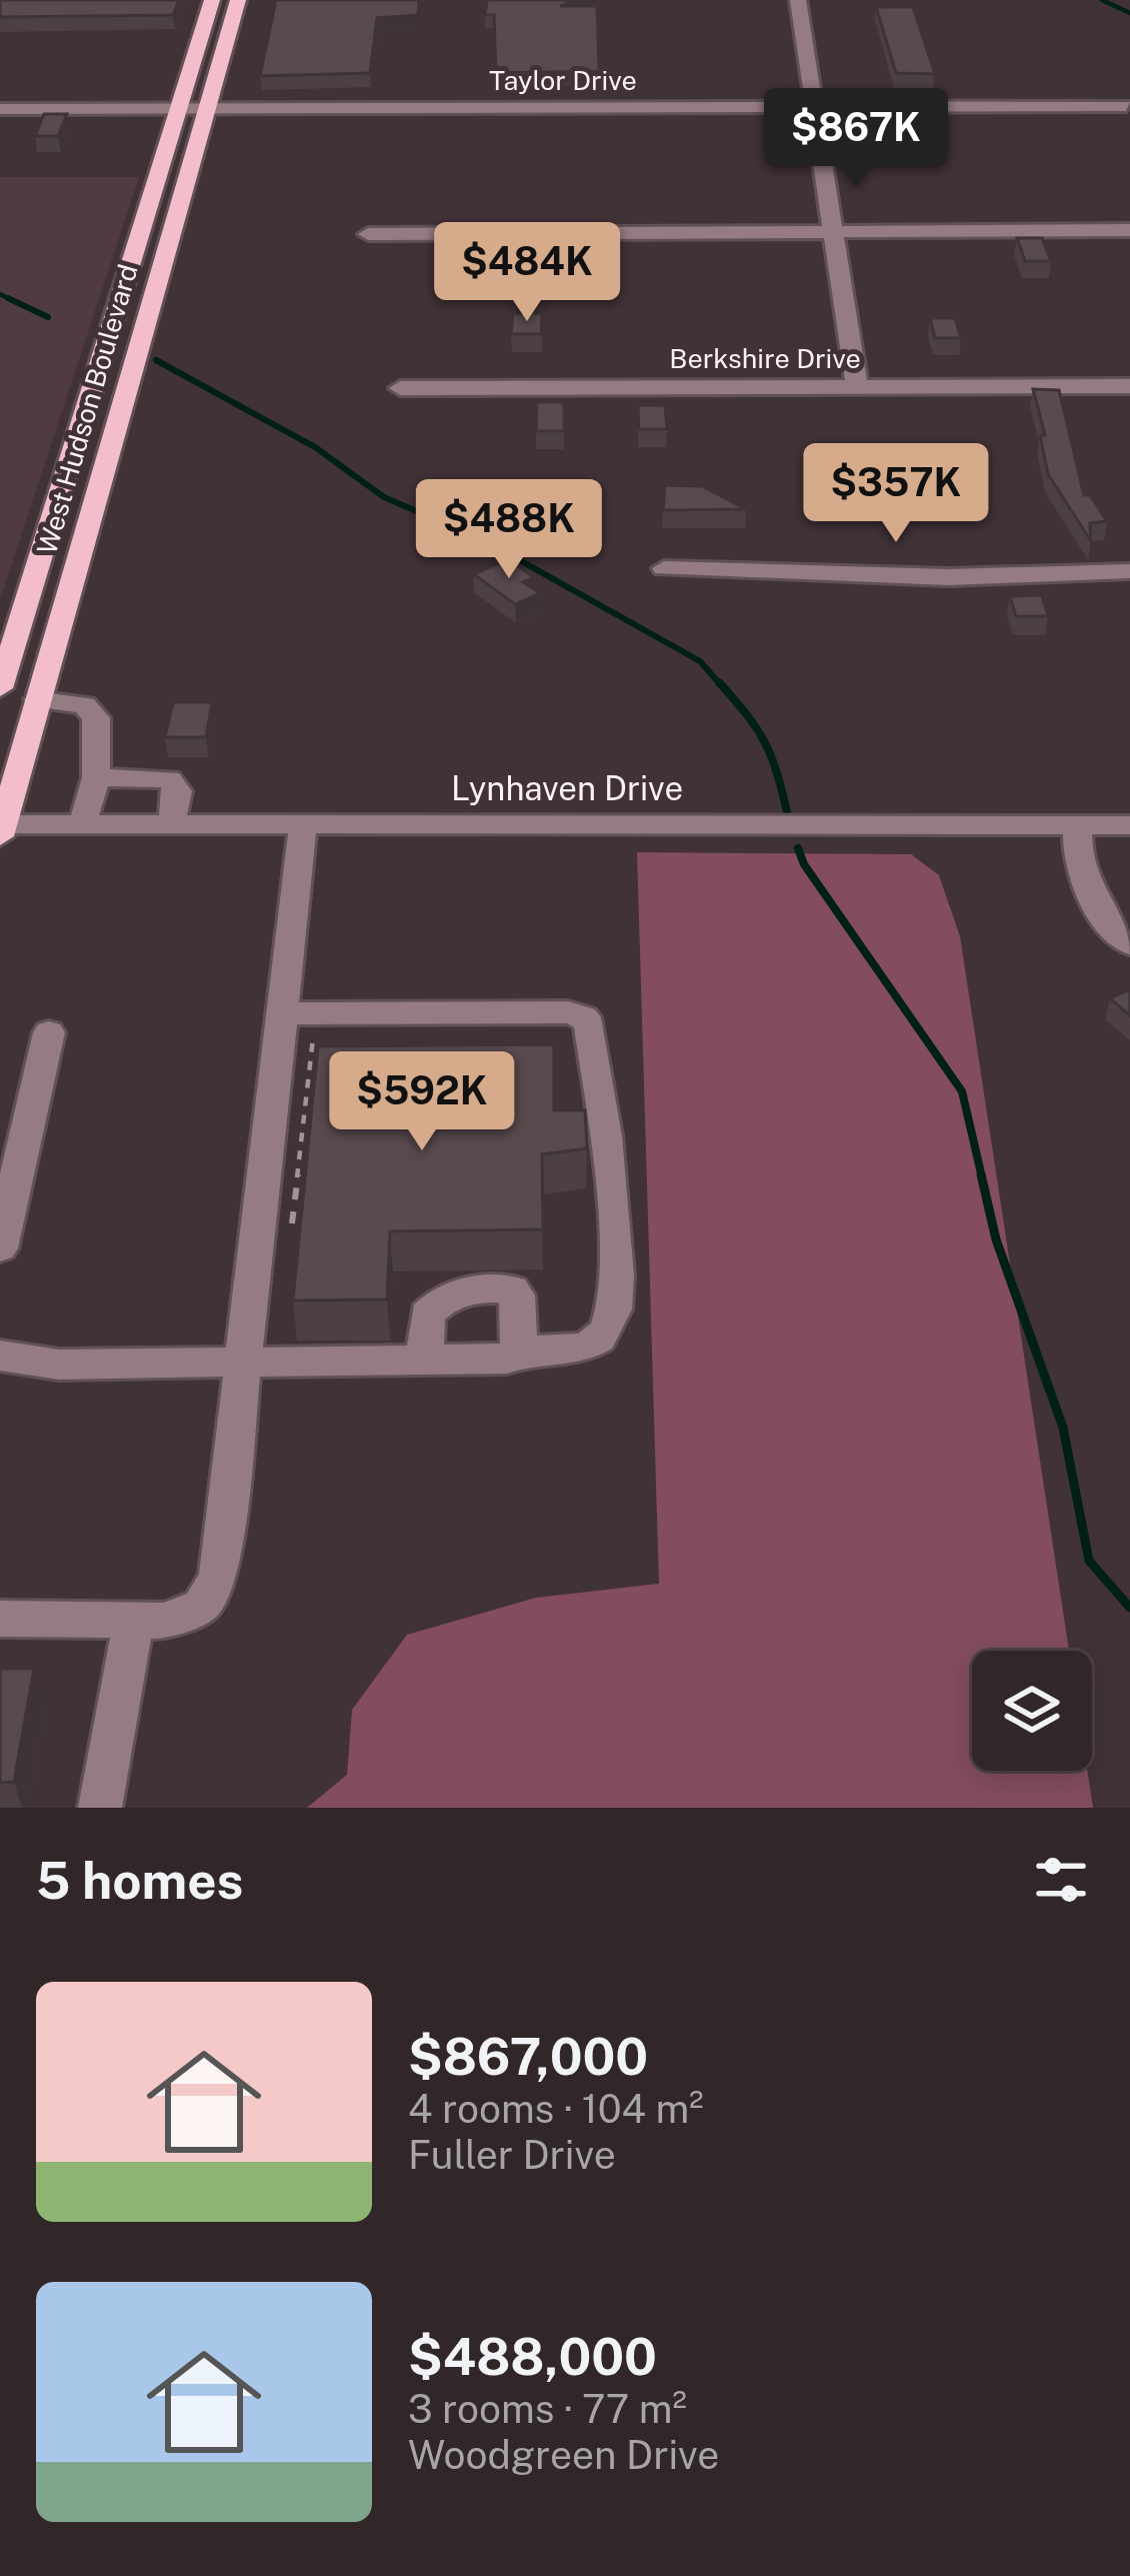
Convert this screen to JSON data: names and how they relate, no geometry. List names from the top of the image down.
{
  "streets": {
    "main road": ["West Hudson Boulevard"],
    "street": ["Taylor Drive", "Berkshire Drive", "Lynhaven Drive"]
  },
  "crossings": [
    ["Taylor Drive", "West Hudson Boulevard"],
    ["West Hudson Boulevard", "Lynhaven Drive"]
  ],
  "page": {
    "price": [
      "$867K",
      "$484K",
      "$357K",
      "$488K",
      "$592K"
    ],
    "heading": "5 homes",
    "list": [
      {
        "name": "$867,000",
        "note": "4 rooms · 104 m² · Fuller Drive"
      },
      {
        "name": "$488,000",
        "note": "3 rooms · 77 m² · Woodgreen Drive"
      }
    ]
  }
}
